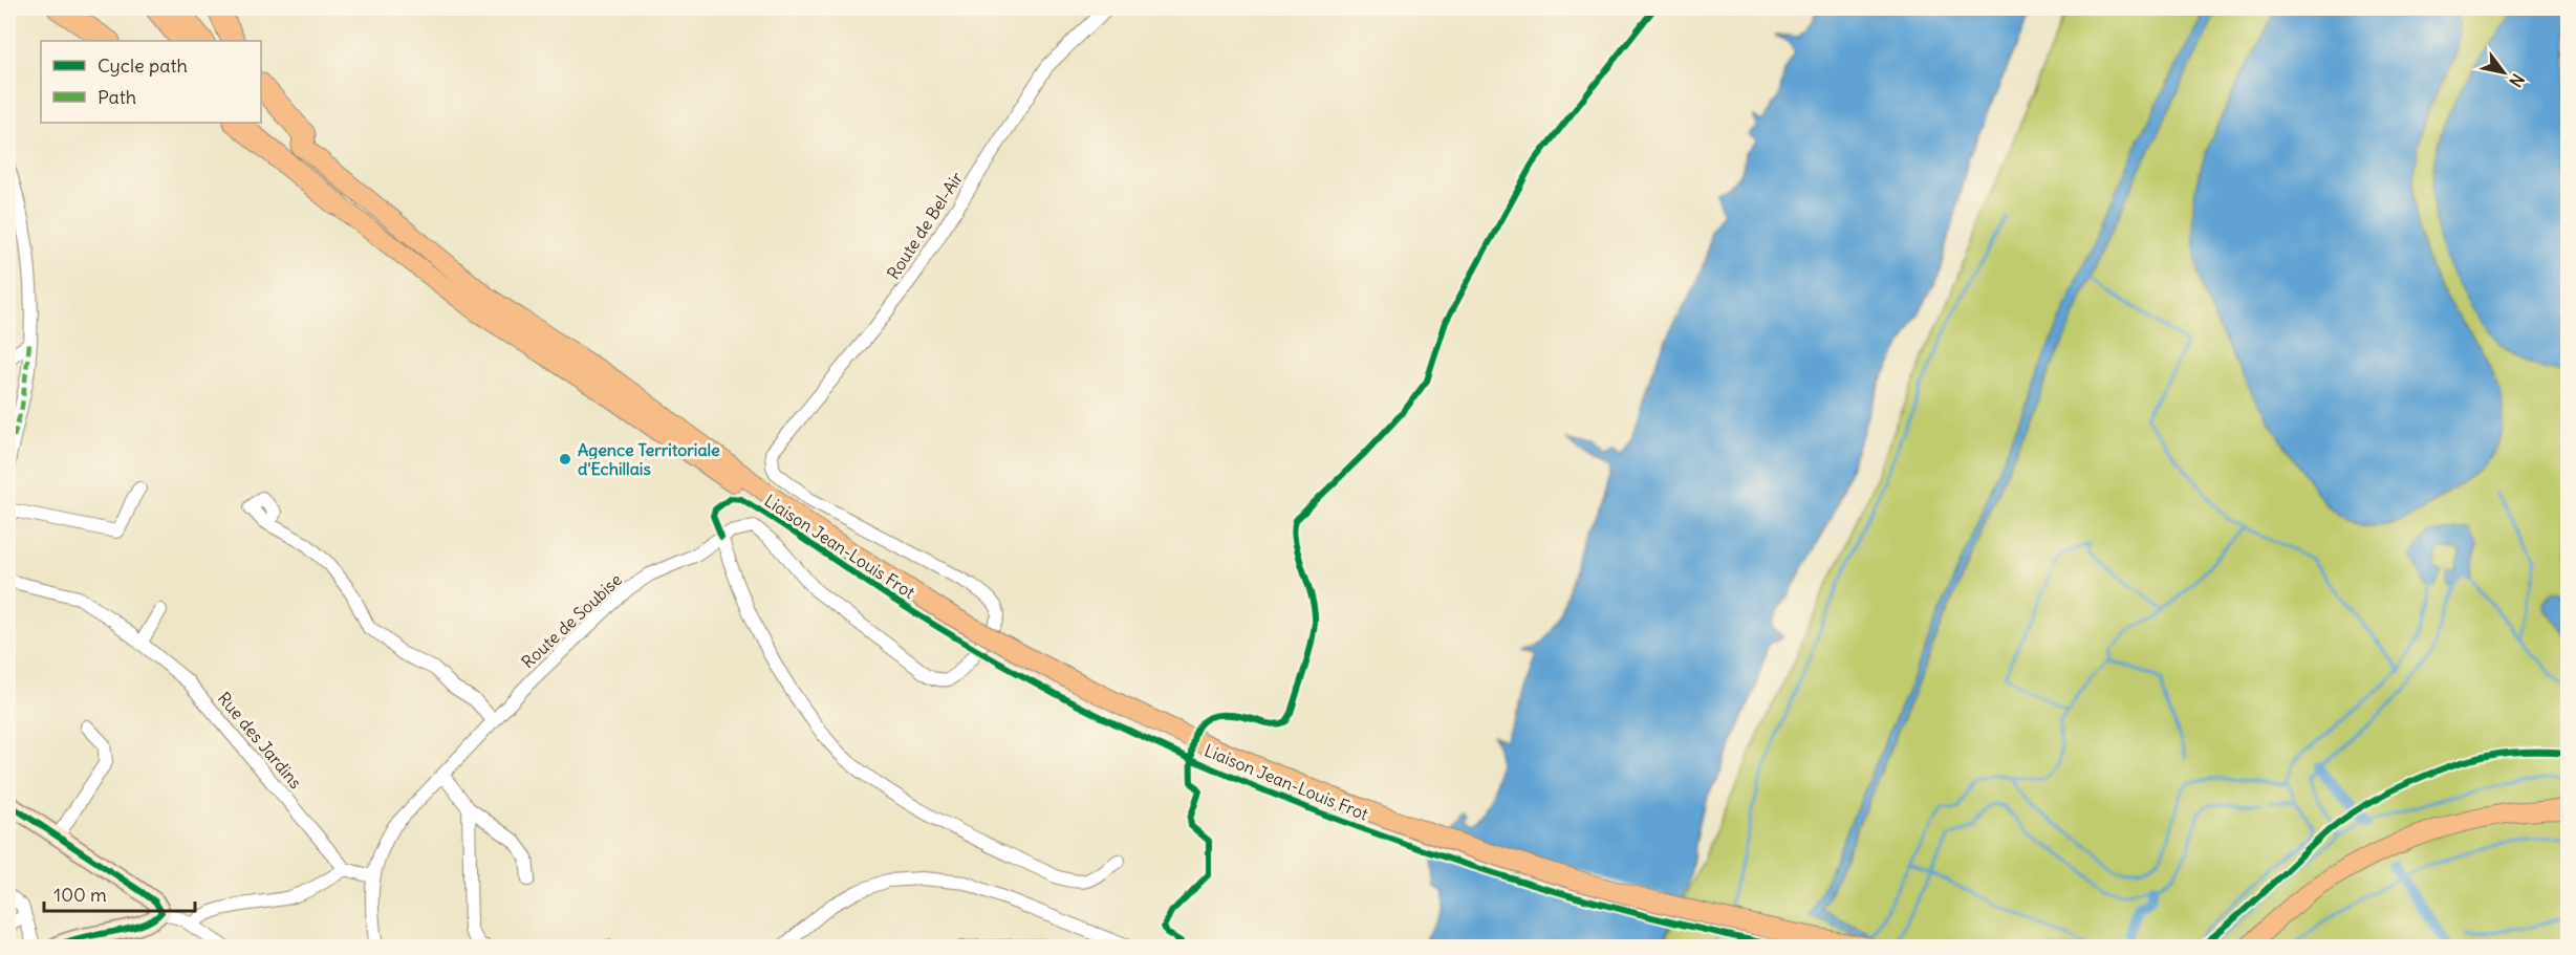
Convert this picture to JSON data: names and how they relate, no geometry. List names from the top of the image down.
{
  "streets": {
    "street": ["Route de Bel-Air", "Route de Soubise", "Rue des Jardins"],
    "cycle path": ["Liaison Jean-Louis Frot"]
  },
  "crossings": [
    ["Route de Bel-Air", "Route de Soubise"]
  ],
  "places": ["Agence Territoriale d'Echillais"],
  "legend": ["Cycle path", "Path"],
  "scale_bar": "100 m",
  "north": "bottom right"
}
